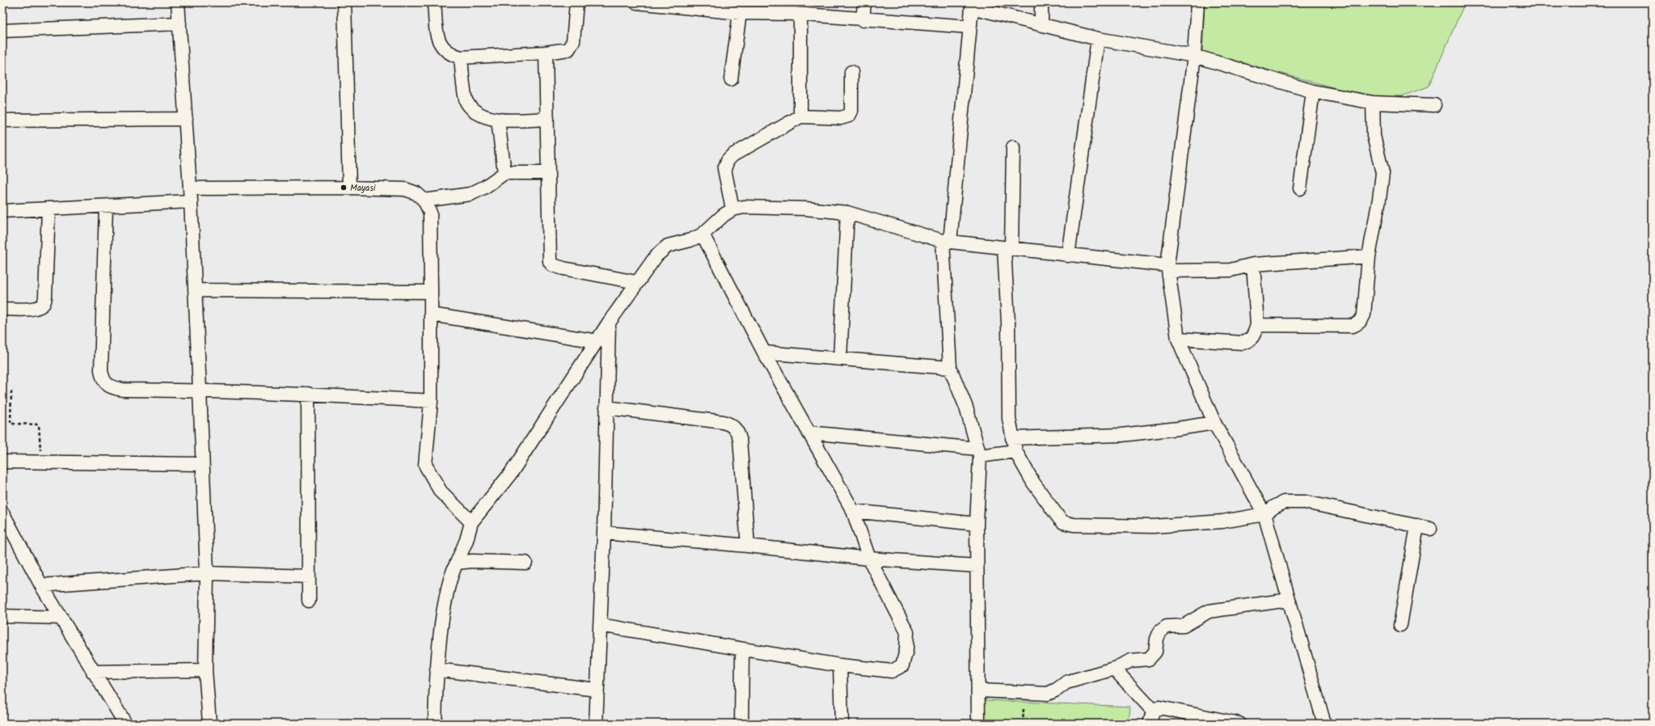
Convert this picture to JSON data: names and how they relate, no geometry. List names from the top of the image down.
{
  "places": ["Mayasi"]
}
